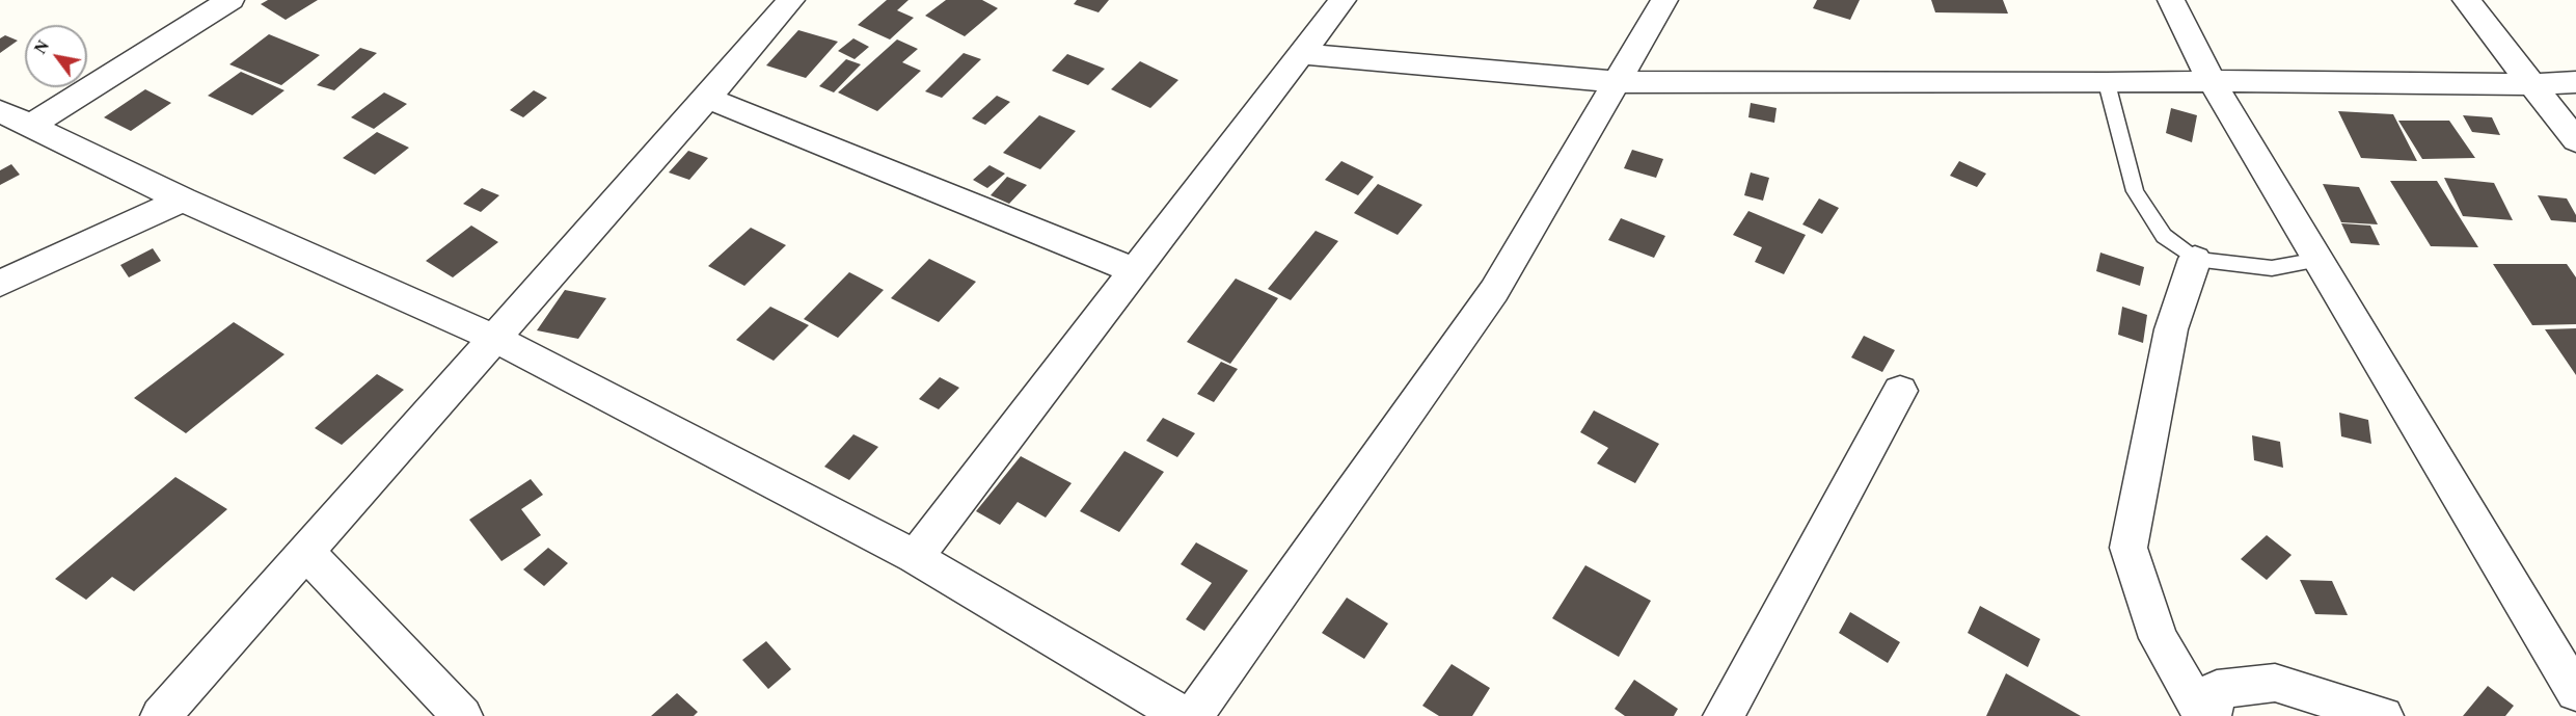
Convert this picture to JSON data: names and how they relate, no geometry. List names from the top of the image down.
{
  "north": "top left"
}
